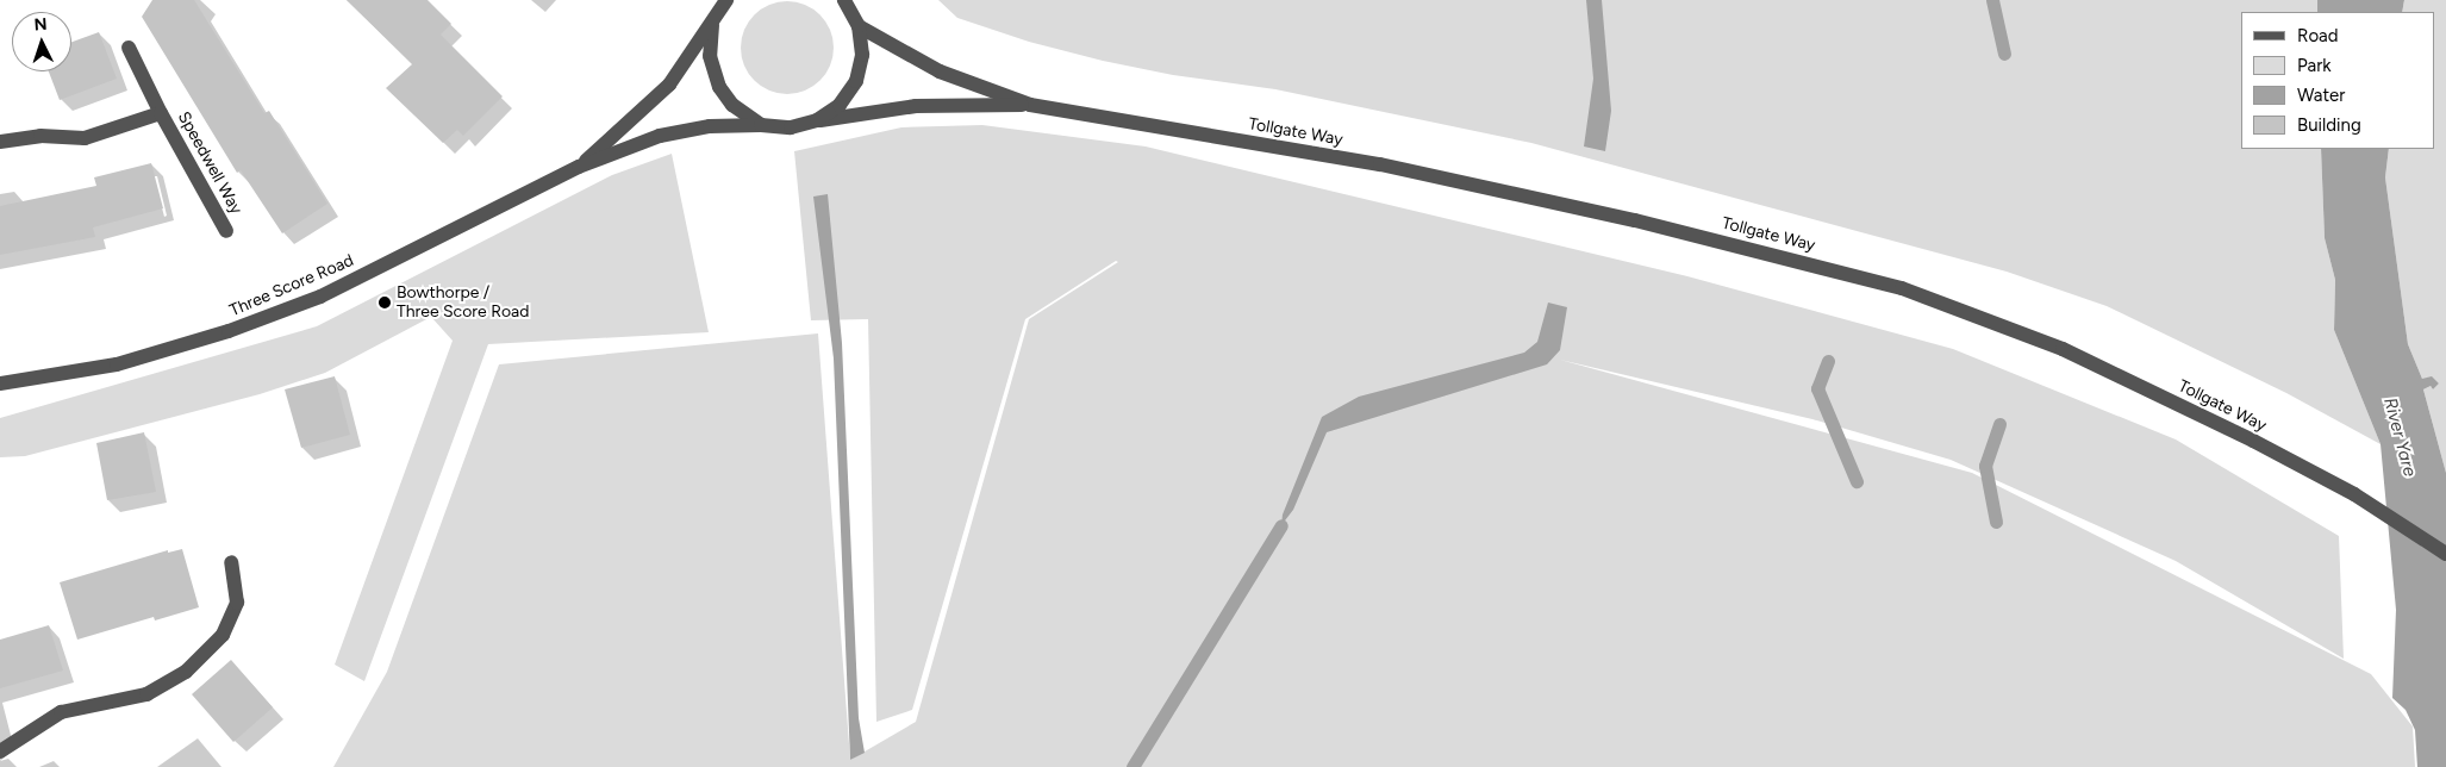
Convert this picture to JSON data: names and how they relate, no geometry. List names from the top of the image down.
{
  "streets": {
    "street": ["Tollgate Way", "Speedwell Way", "Three Score Road"]
  },
  "crossings": [
    ["Tollgate Way", "Three Score Road"]
  ],
  "water": ["River Yare"],
  "places": ["Bowthorpe / Three Score Road"],
  "legend": [
    "Road",
    "Park",
    "Water",
    "Building"
  ],
  "north": "top"
}
